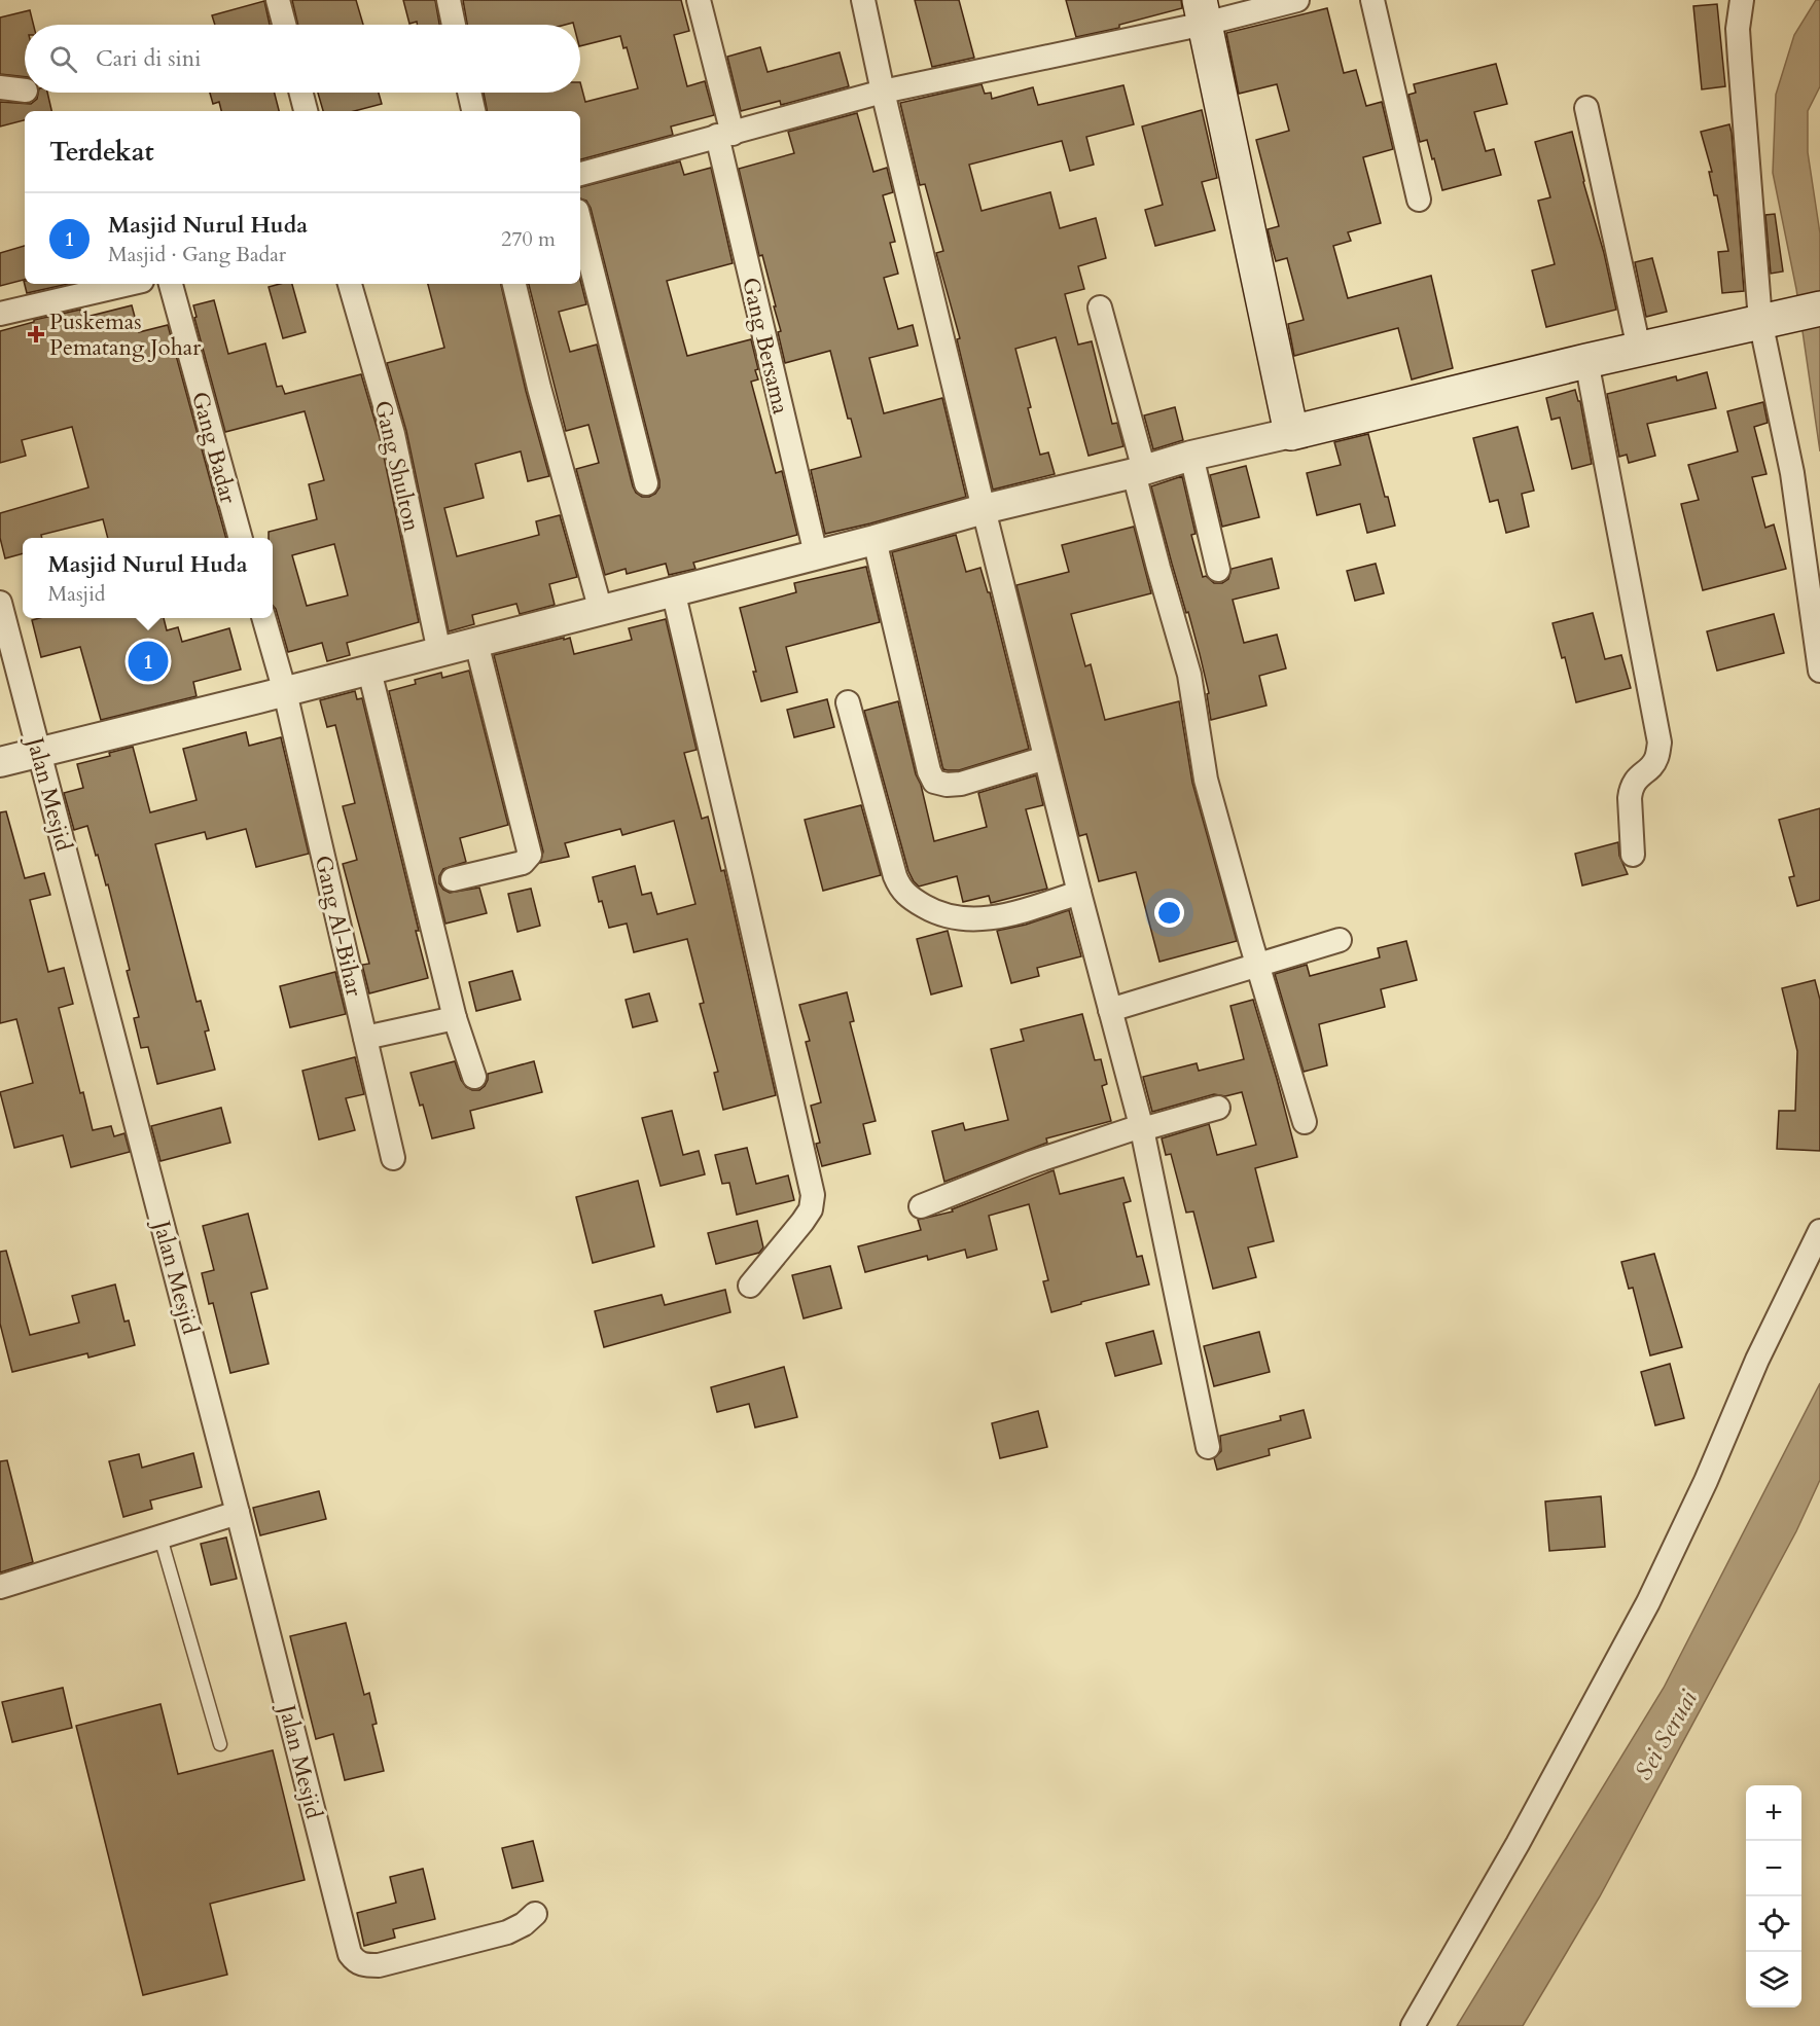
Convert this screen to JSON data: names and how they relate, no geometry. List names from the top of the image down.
{
  "streets": {
    "street": [
      "Gang Bersama",
      "Gang Badar",
      "Gang Shulton",
      "Jalan Mesjid",
      "Gang Al-Bihar"
    ]
  },
  "water": ["Sei Seruai"],
  "places": {
    "health": ["Puskemas Pematang Johar"]
  },
  "page": {
    "search": "Cari di sini",
    "heading": "Terdekat",
    "list": [
      {
        "mark": "1",
        "name": "Masjid Nurul Huda",
        "note": "Masjid · Gang Badar",
        "value": "270 m"
      }
    ],
    "popup": ["Masjid Nurul Huda", "Masjid"],
    "pins": "1",
    "map_buttons": ["+", "−"]
  }
}
